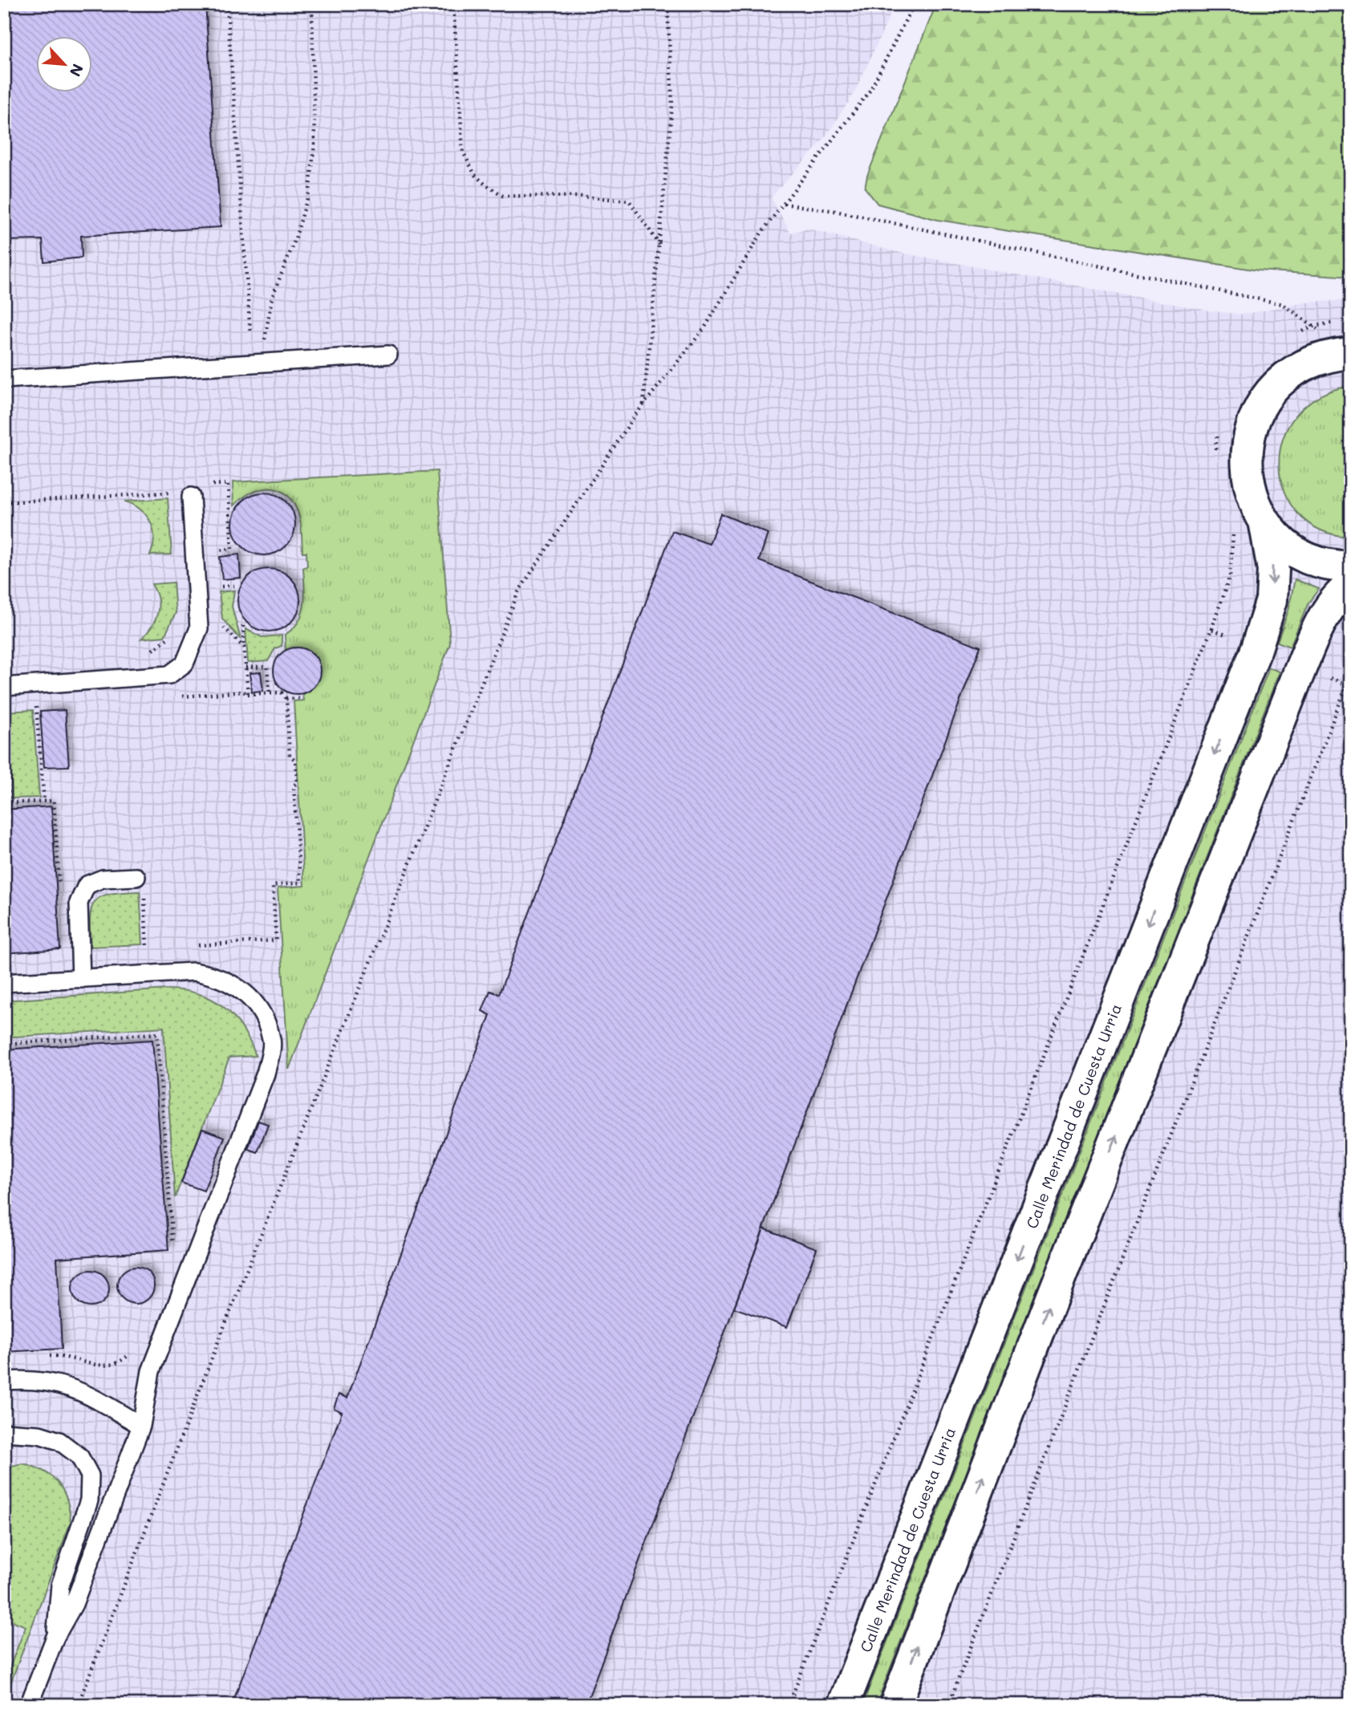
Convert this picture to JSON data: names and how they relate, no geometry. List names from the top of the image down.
{
  "streets": {
    "street": ["Calle Merindad de Cuesta Urria"]
  },
  "north": "bottom right"
}
